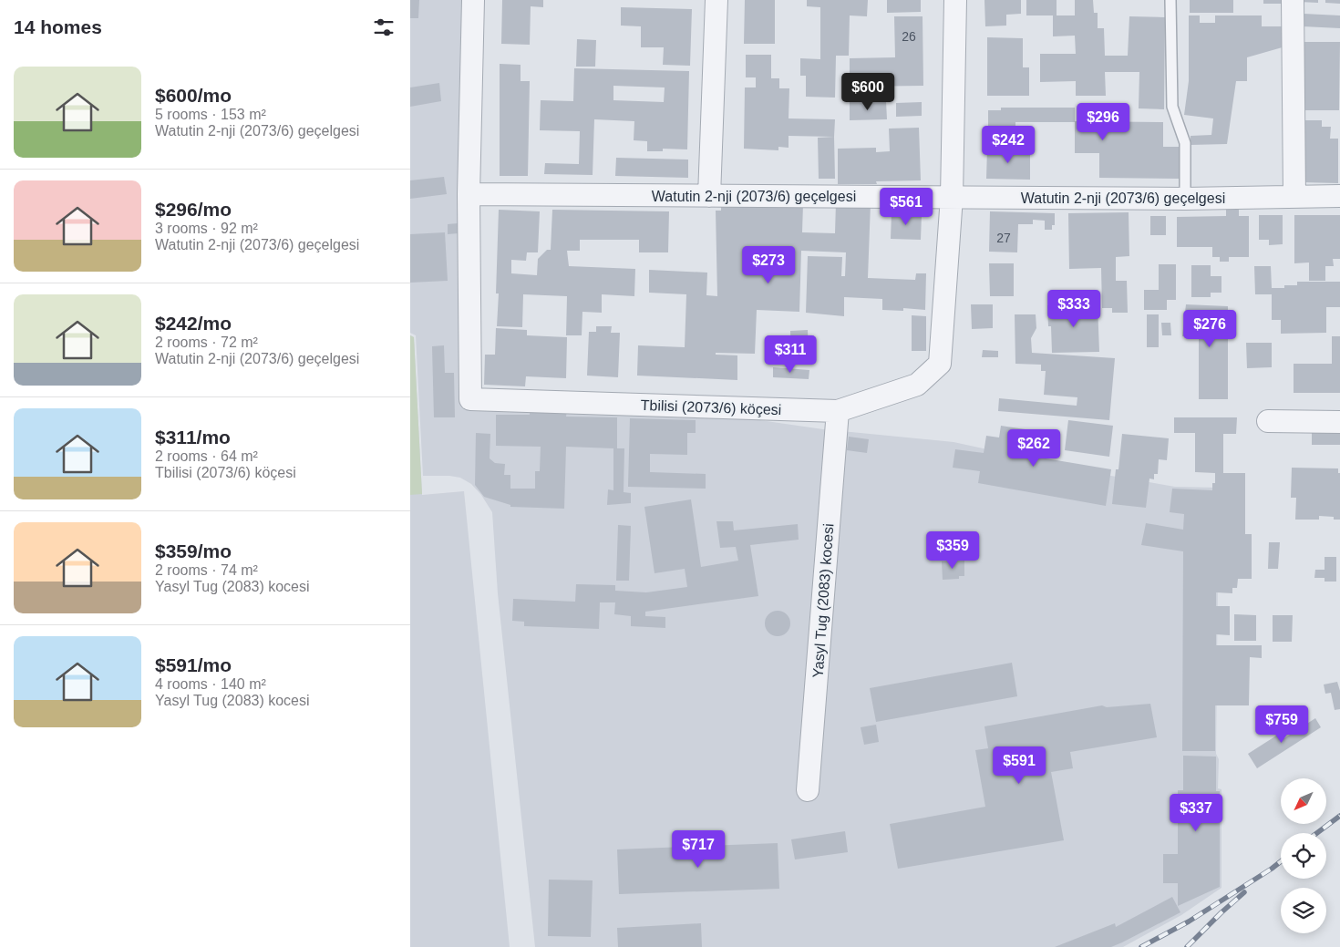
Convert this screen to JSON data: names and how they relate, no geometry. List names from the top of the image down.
{
  "streets": {
    "street": ["Watutin 2-nji (2073/6) geçelgesi", "Tbilisi (2073/6) köçesi", "Yasyl Tug (2083) kocesi"]
  },
  "crossings": [
    ["Watutin 2-nji (2073/6) geçelgesi", "Tbilisi (2073/6) köçesi"],
    ["Tbilisi (2073/6) köçesi", "Yasyl Tug (2083) kocesi"]
  ],
  "house_numbers": ["26", "27"],
  "north": "bottom left",
  "page": {
    "heading": "14 homes",
    "list": [
      {
        "name": "$600/mo",
        "note": "5 rooms · 153 m² · Watutin 2-nji (2073/6) geçelgesi"
      },
      {
        "name": "$296/mo",
        "note": "3 rooms · 92 m² · Watutin 2-nji (2073/6) geçelgesi"
      },
      {
        "name": "$242/mo",
        "note": "2 rooms · 72 m² · Watutin 2-nji (2073/6) geçelgesi"
      },
      {
        "name": "$311/mo",
        "note": "2 rooms · 64 m² · Tbilisi (2073/6) köçesi"
      },
      {
        "name": "$359/mo",
        "note": "2 rooms · 74 m² · Yasyl Tug (2083) kocesi"
      },
      {
        "name": "$591/mo",
        "note": "4 rooms · 140 m² · Yasyl Tug (2083) kocesi"
      }
    ],
    "price": [
      "$600",
      "$296",
      "$242",
      "$561",
      "$273",
      "$333",
      "$276",
      "$311",
      "$262",
      "$359",
      "$759",
      "$591",
      "$337",
      "$717"
    ]
  }
}
